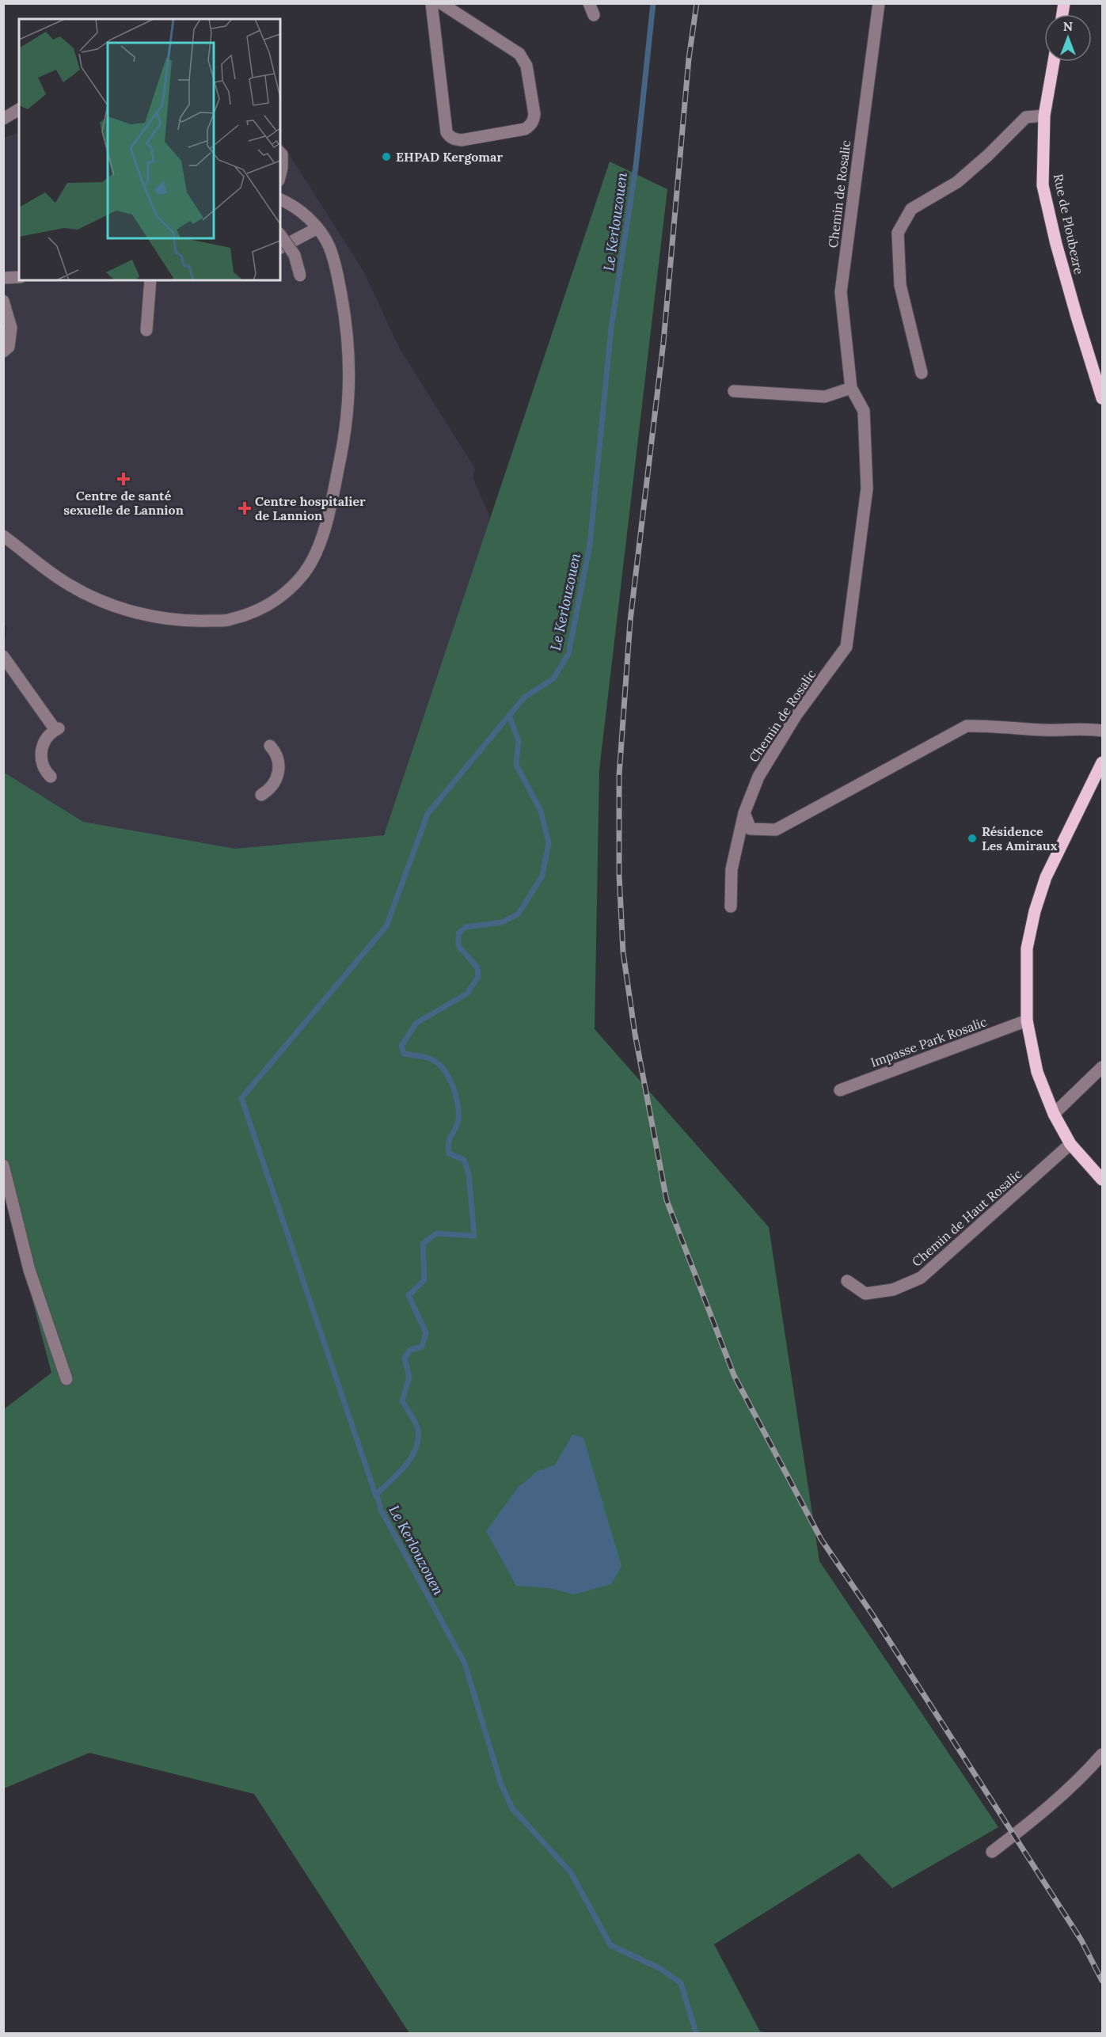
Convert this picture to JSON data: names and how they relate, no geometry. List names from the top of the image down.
{
  "streets": {
    "main road": ["Rue de Ploubezre"],
    "street": ["Chemin de Rosalic", "Impasse Park Rosalic", "Chemin de Haut Rosalic"]
  },
  "water": ["Le Kerlouzouen"],
  "places": {
    "other": ["EHPAD Kergomar", "Résidence Les Amiraux"],
    "health": ["Centre de santé sexuelle de Lannion", "Centre hospitalier de Lannion"]
  },
  "north": "top"
}
